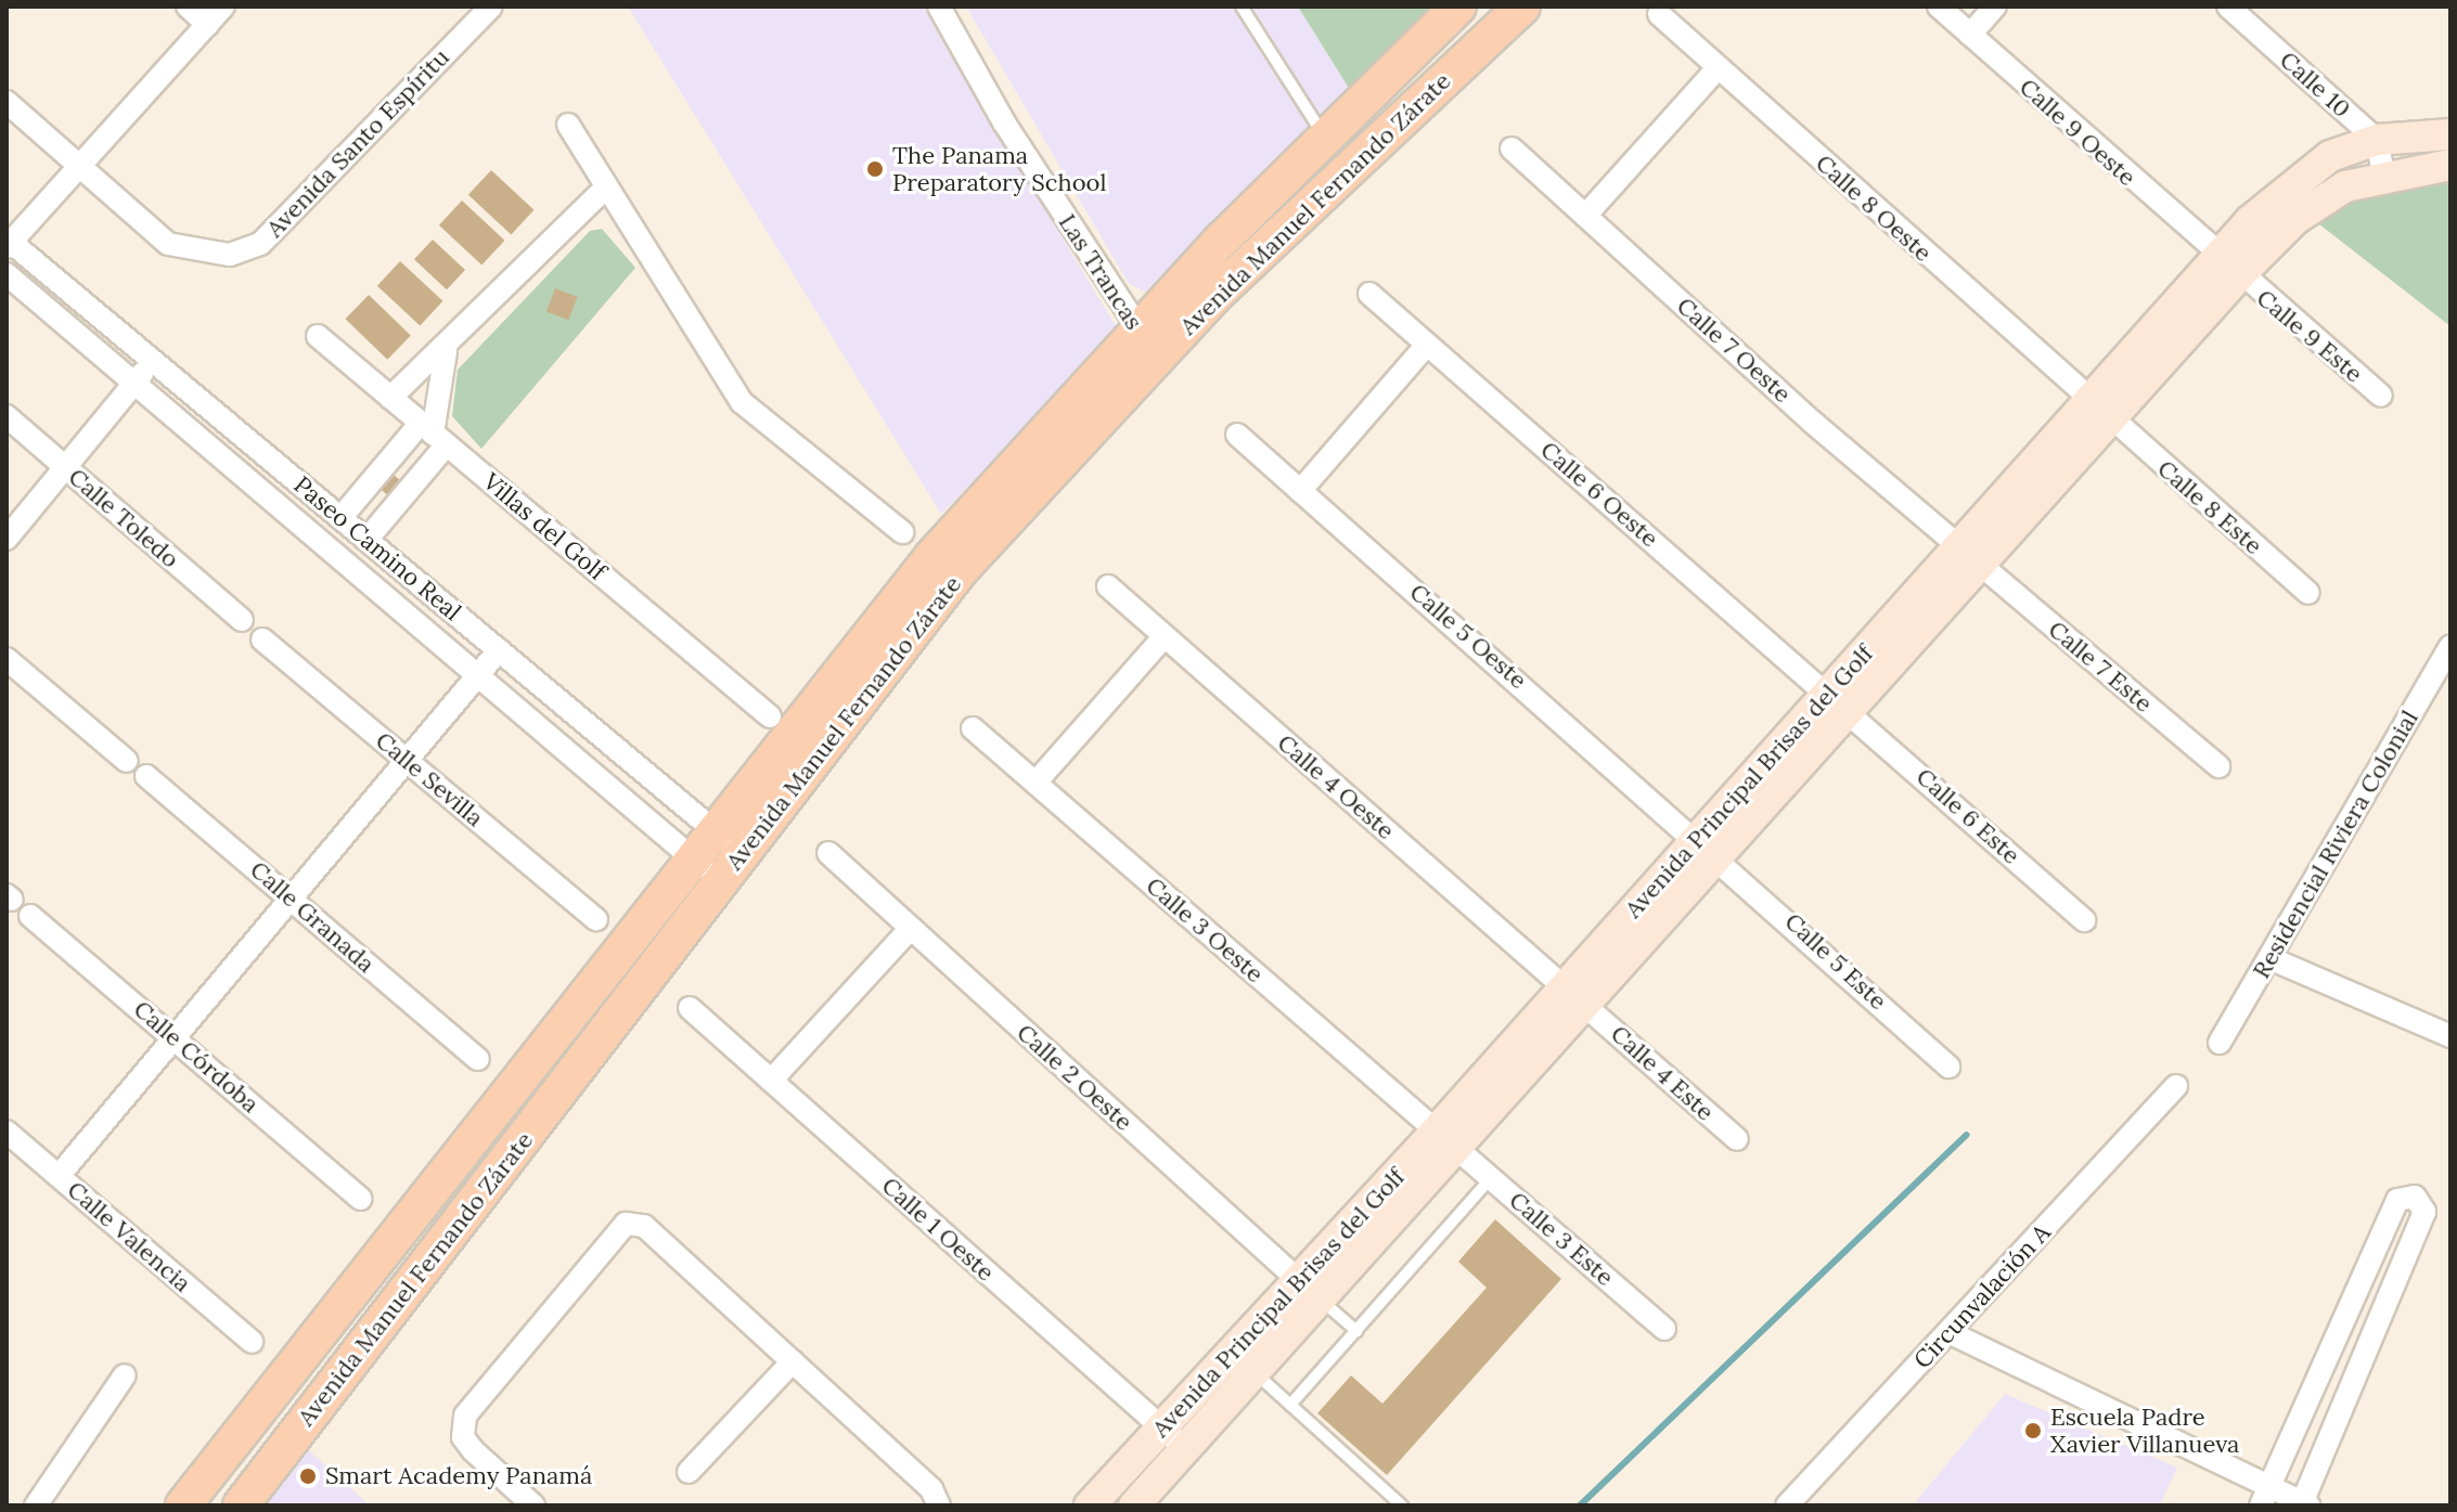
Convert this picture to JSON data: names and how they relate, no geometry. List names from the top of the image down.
{
  "streets": {
    "main road": ["Avenida Manuel Fernando Zárate"],
    "street": [
      "Calle 10",
      "Calle 9 Oeste",
      "Avenida Santo Espíritu",
      "Calle 8 Oeste",
      "Las Trancas",
      "Calle 9 Este",
      "Calle 7 Oeste",
      "Calle 6 Oeste",
      "Calle 8 Este",
      "Calle Toledo",
      "Villas del Golf",
      "Paseo Camino Real",
      "Calle 5 Oeste",
      "Calle 7 Este",
      "Calle Sevilla",
      "Avenida Principal Brisas del Golf",
      "Calle 4 Oeste",
      "Calle 6 Este",
      "Residencial Riviera Colonial",
      "Calle Granada",
      "Calle 3 Oeste",
      "Calle 5 Este",
      "Calle Córdoba",
      "Calle 4 Este",
      "Calle 2 Oeste",
      "Calle 1 Oeste",
      "Calle Valencia",
      "Calle 3 Este",
      "Circunvalación A"
    ]
  },
  "crossings": [
    ["Calle 10", "Avenida Principal Brisas del Golf"],
    ["Calle 9 Oeste", "Calle 9 Este"],
    ["Calle 9 Oeste", "Avenida Principal Brisas del Golf"],
    ["Avenida Manuel Fernando Zárate", "Las Trancas"],
    ["Avenida Manuel Fernando Zárate", "Paseo Camino Real"],
    ["Calle 8 Oeste", "Calle 8 Este"],
    ["Calle 8 Oeste", "Avenida Principal Brisas del Golf"],
    ["Calle 9 Este", "Avenida Principal Brisas del Golf"],
    ["Calle 7 Oeste", "Calle 7 Este"],
    ["Calle 7 Oeste", "Avenida Principal Brisas del Golf"],
    ["Calle 6 Oeste", "Avenida Principal Brisas del Golf"],
    ["Calle 6 Oeste", "Calle 6 Este"],
    ["Calle 8 Este", "Avenida Principal Brisas del Golf"],
    ["Calle 5 Oeste", "Avenida Principal Brisas del Golf"],
    ["Calle 5 Oeste", "Calle 5 Este"],
    ["Calle 7 Este", "Avenida Principal Brisas del Golf"],
    ["Avenida Principal Brisas del Golf", "Calle 4 Oeste"],
    ["Avenida Principal Brisas del Golf", "Calle 6 Este"],
    ["Avenida Principal Brisas del Golf", "Calle 3 Oeste"],
    ["Avenida Principal Brisas del Golf", "Calle 5 Este"],
    ["Avenida Principal Brisas del Golf", "Calle 4 Este"],
    ["Avenida Principal Brisas del Golf", "Calle 2 Oeste"],
    ["Avenida Principal Brisas del Golf", "Calle 1 Oeste"],
    ["Avenida Principal Brisas del Golf", "Calle 3 Este"],
    ["Calle 4 Oeste", "Calle 4 Este"],
    ["Calle 3 Oeste", "Calle 3 Este"]
  ],
  "places": ["The Panama Preparatory School", "Escuela Padre Xavier Villanueva", "Smart Academy Panamá"]
}
